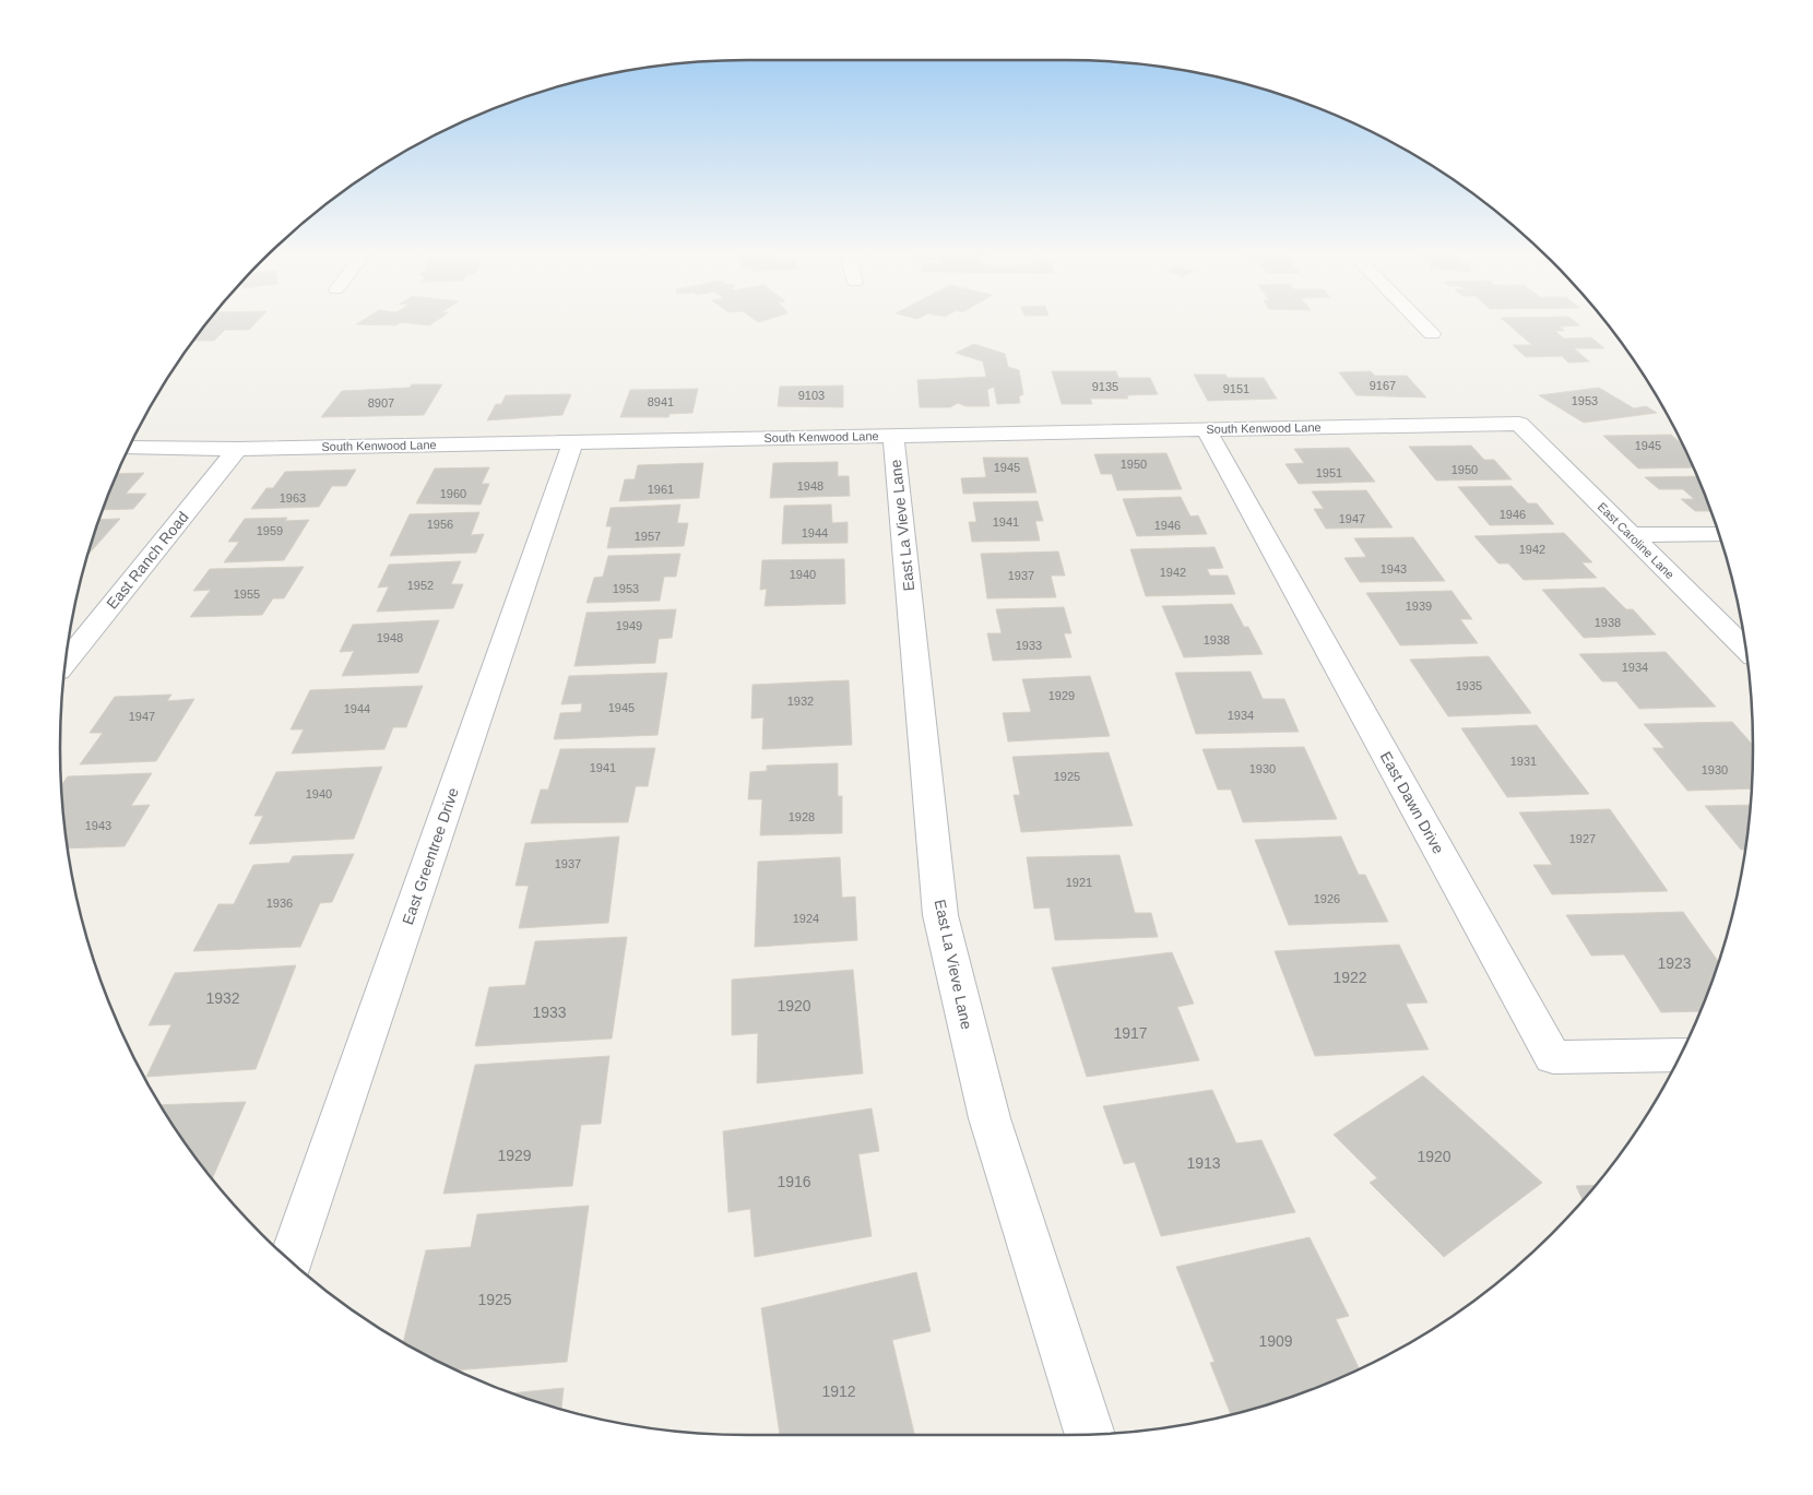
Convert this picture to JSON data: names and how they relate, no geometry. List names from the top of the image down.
{
  "streets": {
    "street": [
      "South Kenwood Lane",
      "East La Vieve Lane",
      "East Caroline Lane",
      "East Ranch Road",
      "East Dawn Drive",
      "East Greentree Drive"
    ]
  },
  "crossings": [
    ["South Kenwood Lane", "East La Vieve Lane"],
    ["South Kenwood Lane", "East Caroline Lane"],
    ["South Kenwood Lane", "East Ranch Road"],
    ["South Kenwood Lane", "East Dawn Drive"],
    ["South Kenwood Lane", "East Greentree Drive"]
  ],
  "house_numbers": [
    "9167",
    "9135",
    "9151",
    "9103",
    "1953",
    "8941",
    "8907",
    "1945",
    "1950",
    "1945",
    "1950",
    "1951",
    "1948",
    "1961",
    "1960",
    "1963",
    "1946",
    "1947",
    "1941",
    "1956",
    "1946",
    "1959",
    "1944",
    "1957",
    "1942",
    "1943",
    "1942",
    "1940",
    "1937",
    "1952",
    "1953",
    "1955",
    "1939",
    "1938",
    "1949",
    "1948",
    "1938",
    "1933",
    "1934",
    "1935",
    "1929",
    "1932",
    "1945",
    "1944",
    "1934",
    "1947",
    "1931",
    "1941",
    "1930",
    "1930",
    "1925",
    "1940",
    "1928",
    "1943",
    "1927",
    "1937",
    "1921",
    "1926",
    "1936",
    "1924",
    "1923",
    "1922",
    "1932",
    "1920",
    "1933",
    "1917",
    "1929",
    "1920",
    "1913",
    "1916",
    "1925",
    "1909",
    "1912"
  ]
}
